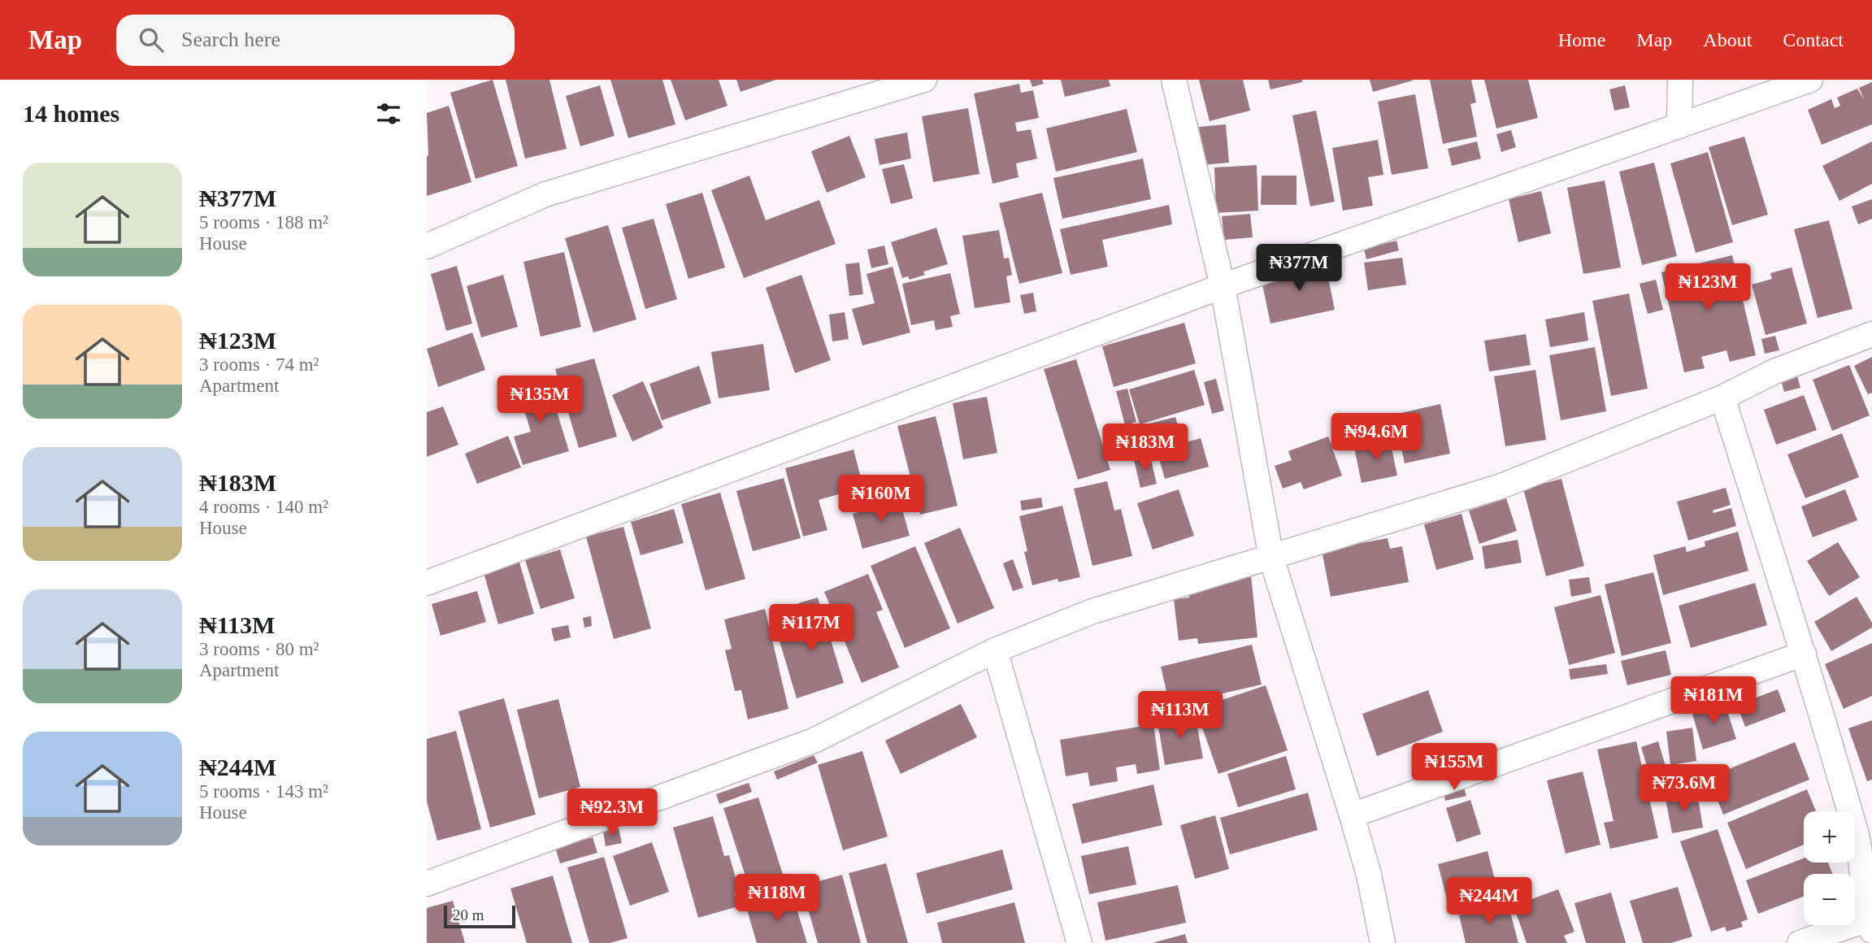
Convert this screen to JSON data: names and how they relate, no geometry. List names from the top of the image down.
{
  "scale_bar": "20 m",
  "page": {
    "header": "Map",
    "search": "Search here",
    "nav": [
      "Home",
      "Map",
      "About",
      "Contact"
    ],
    "heading": "14 homes",
    "list": [
      {
        "name": "₦377M",
        "note": "5 rooms · 188 m² · House"
      },
      {
        "name": "₦123M",
        "note": "3 rooms · 74 m² · Apartment"
      },
      {
        "name": "₦183M",
        "note": "4 rooms · 140 m² · House"
      },
      {
        "name": "₦113M",
        "note": "3 rooms · 80 m² · Apartment"
      },
      {
        "name": "₦244M",
        "note": "5 rooms · 143 m² · House"
      }
    ],
    "price": [
      "₦377M",
      "₦123M",
      "₦135M",
      "₦94.6M",
      "₦183M",
      "₦160M",
      "₦117M",
      "₦181M",
      "₦113M",
      "₦155M",
      "₦73.6M",
      "₦92.3M",
      "₦118M",
      "₦244M"
    ],
    "map_buttons": ["+", "−"],
    "scale": "20 m"
  }
}
